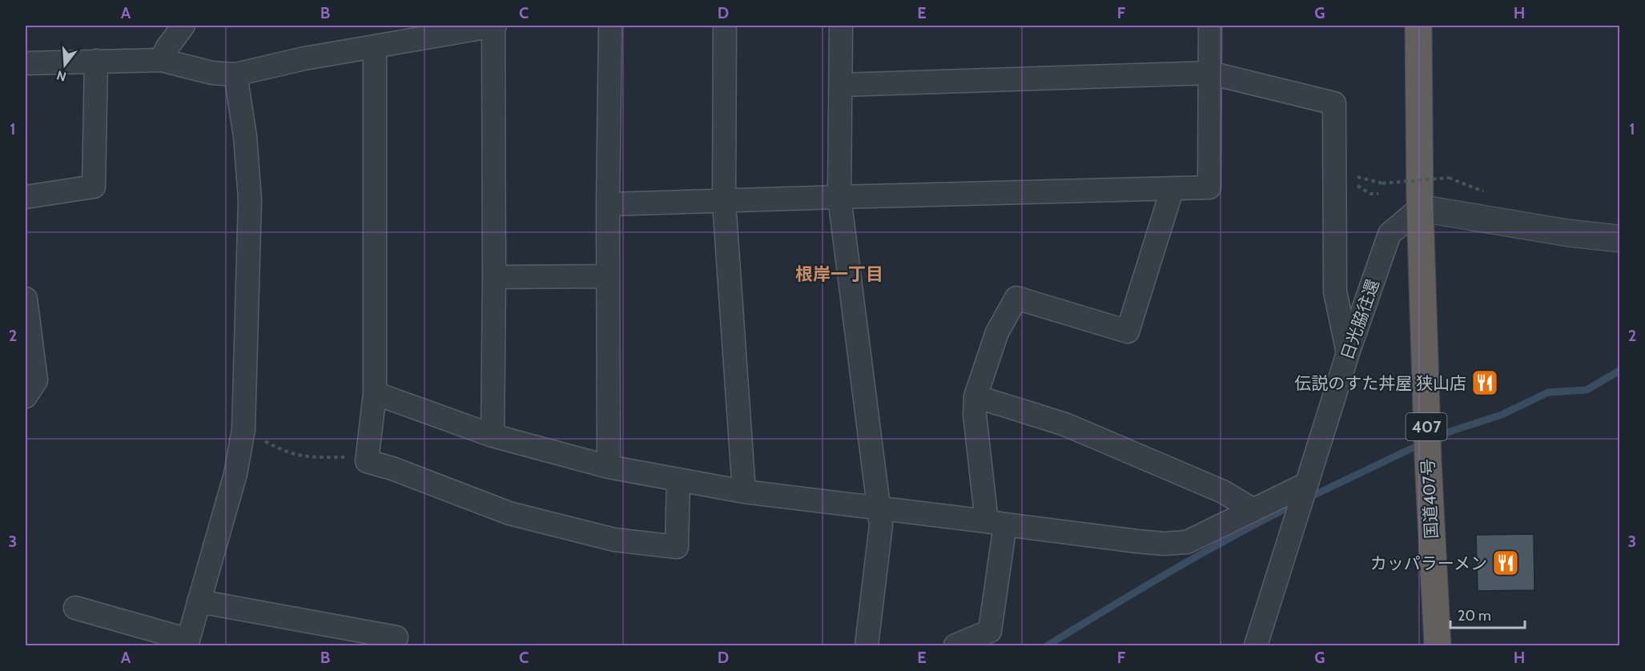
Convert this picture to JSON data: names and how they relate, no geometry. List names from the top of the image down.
{
  "streets": {
    "highway": ["407", "国道407号"],
    "street": ["日光脇往還"]
  },
  "crossings": [
    ["日光脇往還", "407"],
    ["日光脇往還", "国道407号"],
    ["407", "国道407号"]
  ],
  "districts": ["根岸一丁目"],
  "places": {
    "restaurant": ["伝説のすた丼屋 狭山店", "カッパラーメン"]
  },
  "scale_bar": "20 m",
  "north": "bottom",
  "grid": {
    "columns": [
      "A",
      "B",
      "C",
      "D",
      "E",
      "F",
      "G",
      "H"
    ],
    "rows": ["1", "2", "3"]
  }
}
